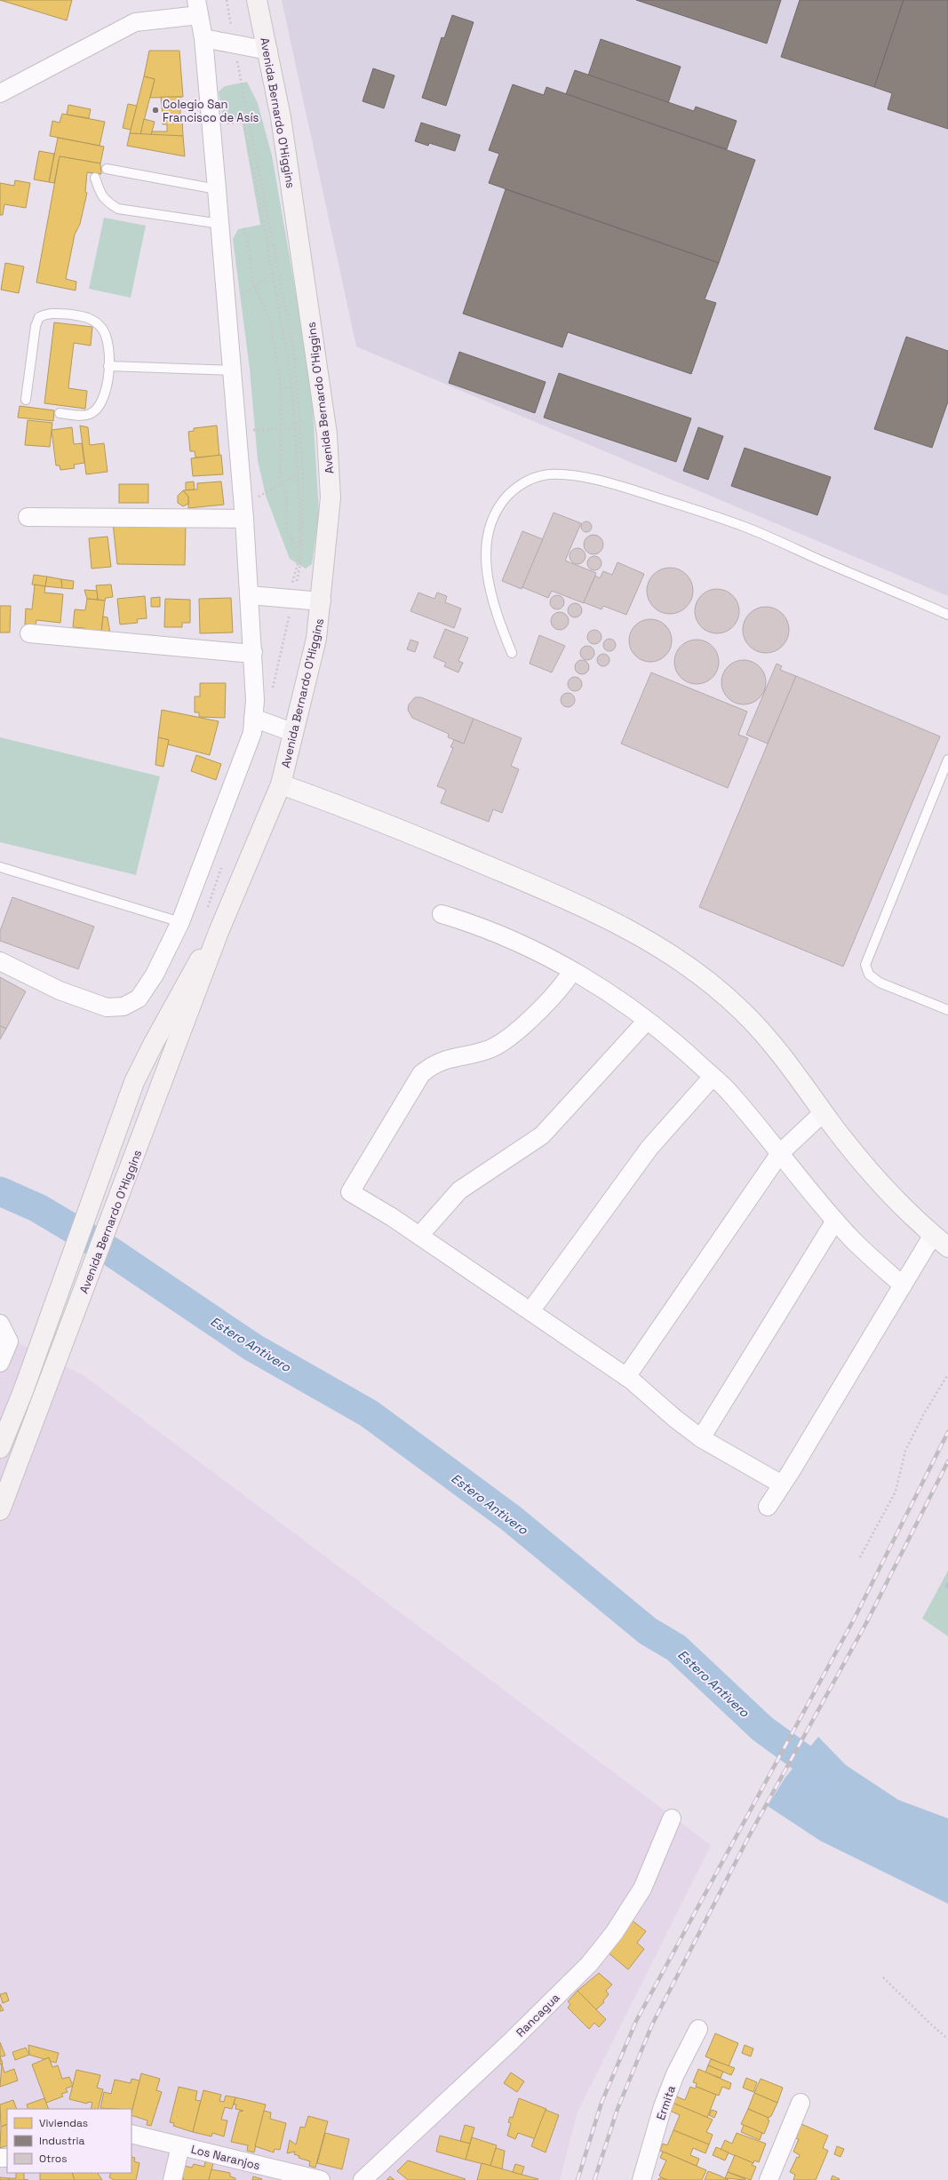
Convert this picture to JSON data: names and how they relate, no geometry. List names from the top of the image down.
{
  "streets": {
    "main road": ["Avenida Bernardo O'Higgins"],
    "street": ["Rancagua", "Ermita", "Los Naranjos"]
  },
  "water": ["Estero Antivero"],
  "places": ["Colegio San Francisco de Asís"],
  "legend": ["Viviendas", "Industria", "Otros"]
}
